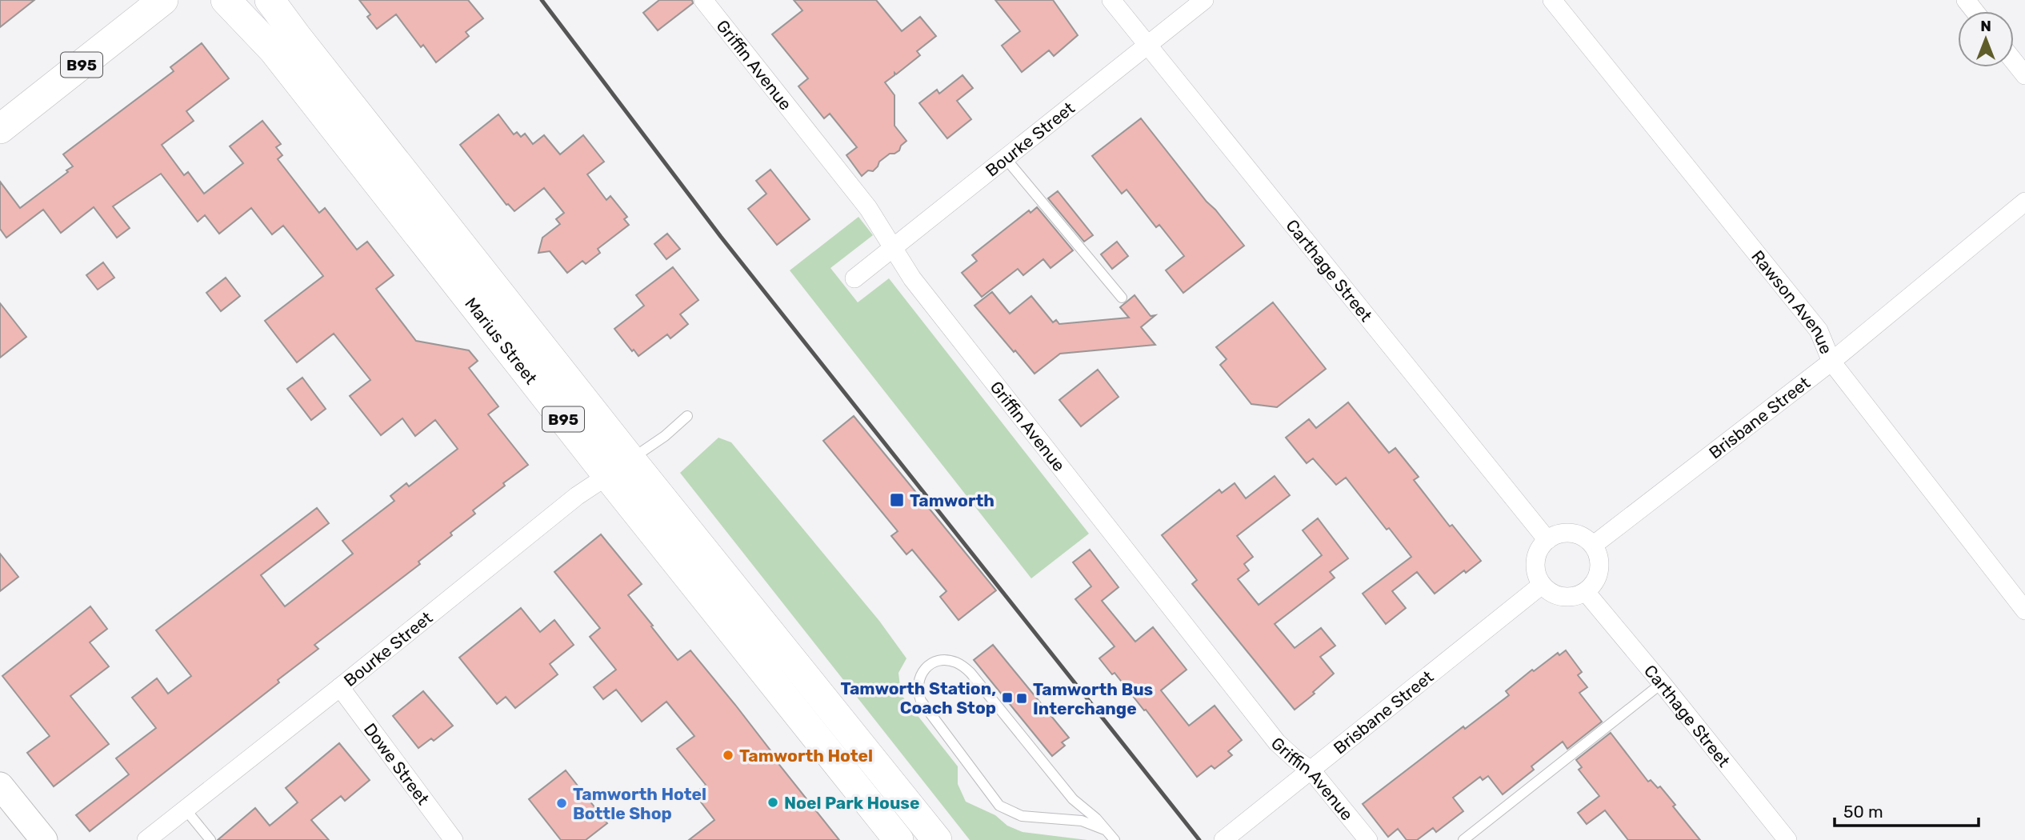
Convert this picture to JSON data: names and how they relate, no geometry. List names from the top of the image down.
{
  "streets": {
    "main road": ["B95", "Marius Street"],
    "street": [
      "Griffin Avenue",
      "Bourke Street",
      "Carthage Street",
      "Rawson Avenue",
      "Brisbane Street",
      "Dowe Street"
    ]
  },
  "crossings": [
    ["Griffin Avenue", "Bourke Street"],
    ["Griffin Avenue", "Brisbane Street"],
    ["Bourke Street", "Carthage Street"],
    ["Bourke Street", "Marius Street"],
    ["Bourke Street", "Dowe Street"],
    ["Carthage Street", "Brisbane Street"],
    ["Rawson Avenue", "Brisbane Street"]
  ],
  "places": {
    "transit": ["Tamworth", "Tamworth Station, Coach Stop", "Tamworth Bus Interchange"],
    "other": ["Tamworth Hotel", "Noel Park House", "Tamworth Hotel Bottle Shop"]
  },
  "scale_bar": "50 m",
  "north": "top"
}
